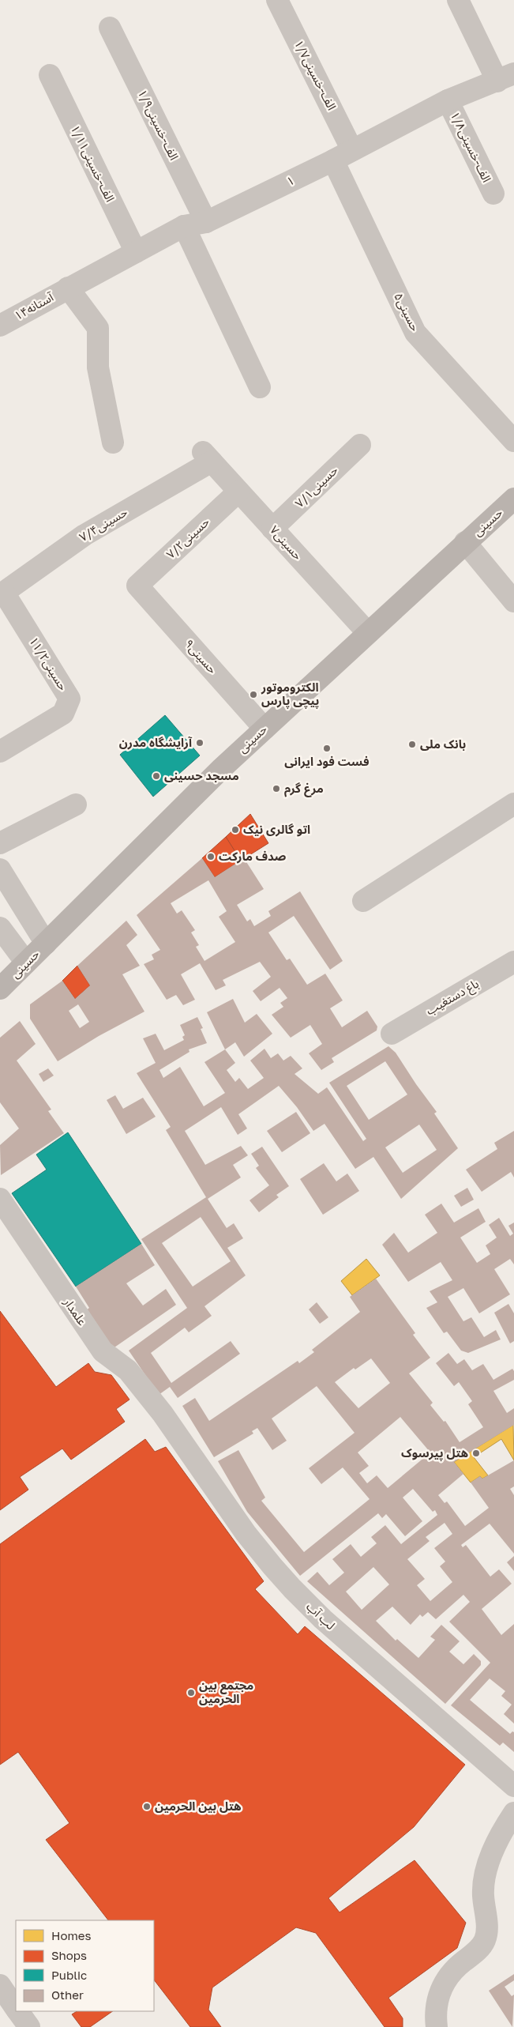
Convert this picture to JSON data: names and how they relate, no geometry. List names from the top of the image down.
{
  "streets": {
    "street": [
      "الف-خسینی۱/۷",
      "الف-خسینی۱/۹",
      "الف-خسینی۱/۸",
      "الف-خسینی۱/۱۱",
      "۱",
      "آستانه۱۴",
      "حسینی۵",
      "حسینی۷/۱",
      "حسینی",
      "حسینی۷/۴",
      "حسینی۷/۲",
      "حسینی۷",
      "حسینی۹",
      "حسینی۱۱/۲",
      "باغ دستغیب",
      "علمدار",
      "لب آب"
    ]
  },
  "crossings": [
    ["الف-خسینی۱/۷", "۱"],
    ["الف-خسینی۱/۹", "۱"],
    ["الف-خسینی۱/۸", "۱"],
    ["الف-خسینی۱/۱۱", "۱"],
    ["۱", "آستانه۱۴"],
    ["۱", "حسینی۵"],
    ["حسینی۷/۱", "حسینی۷"],
    ["حسینی", "حسینی۷"],
    ["حسینی", "حسینی۹"],
    ["حسینی۷/۴", "حسینی۷"],
    ["حسینی۷/۴", "حسینی۱۱/۲"],
    ["حسینی۷/۲", "حسینی۷"],
    ["حسینی۷/۲", "حسینی۹"],
    ["علمدار", "لب آب"]
  ],
  "places": [
    "الکتروموتور پیچی پارس",
    "آرایشگاه مدرن",
    "بانک ملی",
    "فست فود ایرانی",
    "مسجد حسینی",
    "مرغ گرم",
    "اتو گالری نیک",
    "صدف مارکت",
    "هتل پیرسوک",
    "مجتمع بین الحرمین",
    "هتل بین‌ الحرمین"
  ],
  "legend": [
    "Homes",
    "Shops",
    "Public",
    "Other"
  ]
}
